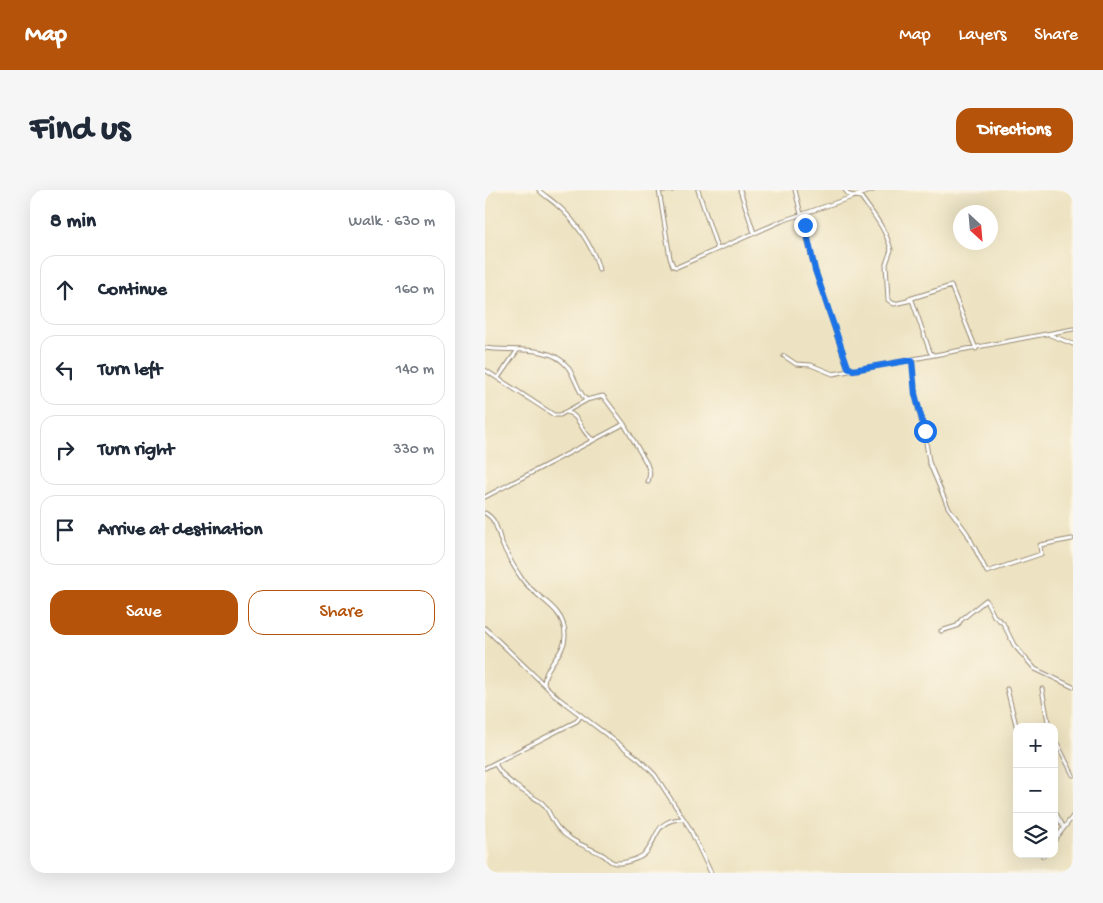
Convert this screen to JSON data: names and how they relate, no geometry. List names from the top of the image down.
{
  "north": "bottom right",
  "page": {
    "header": "Map",
    "nav": ["Map", "Layers", "Share"],
    "buttons": [
      "Directions",
      ["Save", "Share"]
    ],
    "title": "Find us",
    "heading": ["8 min", "Walk · 630 m"],
    "list": [
      ["Continue", "160 m"],
      ["Turn left", "140 m"],
      ["Turn right", "330 m"],
      "Arrive at destination"
    ],
    "map_buttons": ["+", "−"]
  }
}
